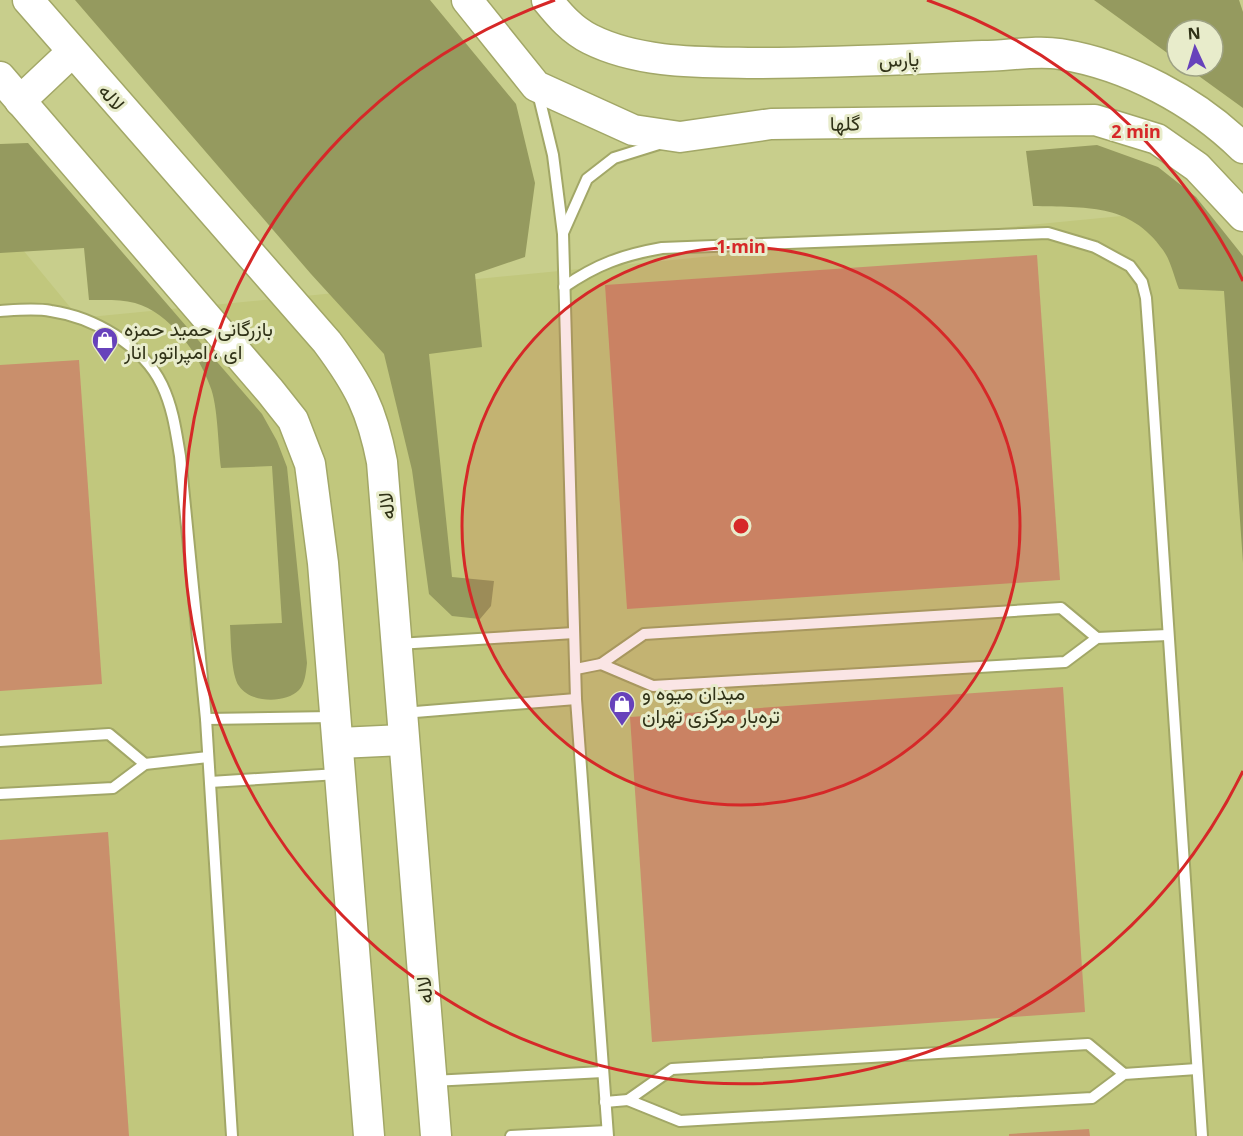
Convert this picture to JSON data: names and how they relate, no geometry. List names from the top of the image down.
{
  "streets": {
    "street": ["پارس", "لاله", "گلها"]
  },
  "places": {
    "shop": ["بازرگانی حمید حمزه ای ، امپراتور انار", "میدان میوه و تره‌بار مرکزی تهران"]
  },
  "north": "top",
  "rings": ["2 min", "1 min"]
}
